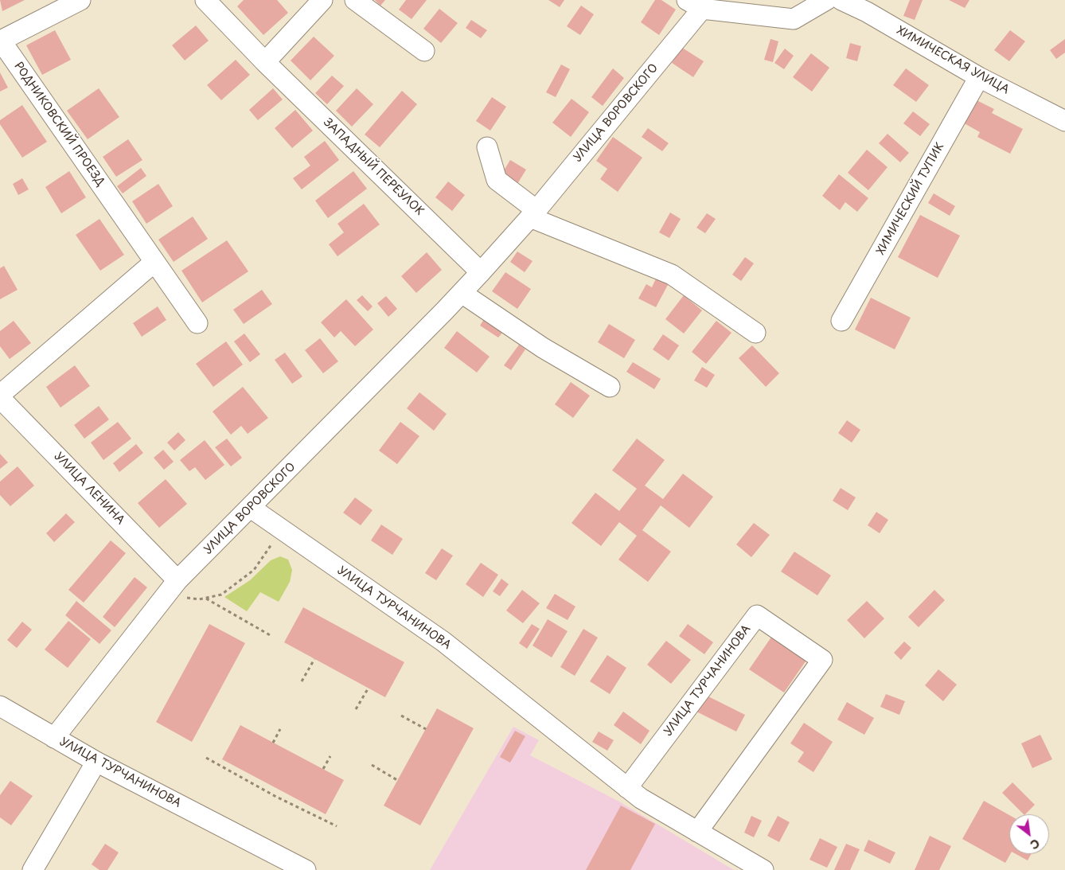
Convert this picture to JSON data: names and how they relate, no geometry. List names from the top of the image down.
{
  "streets": {
    "street": [
      "ХИМИЧЕСКАЯ УЛИЦА",
      "УЛИЦА ВОРОВСКОГО",
      "РОДНИКОВСКИЙ ПРОЕЗД",
      "ЗАПАДНЫЙ ПЕРЕУЛОК",
      "ХИМИЧЕСКИЙ ТУПИК",
      "УЛИЦА ЛЕНИНА",
      "УЛИЦА ТУРЧАНИНОВА"
    ]
  },
  "crossings": [
    ["ХИМИЧЕСКАЯ УЛИЦА", "ХИМИЧЕСКИЙ ТУПИК"],
    ["УЛИЦА ВОРОВСКОГО", "ЗАПАДНЫЙ ПЕРЕУЛОК"],
    ["УЛИЦА ВОРОВСКОГО", "УЛИЦА ЛЕНИНА"],
    ["УЛИЦА ВОРОВСКОГО", "УЛИЦА ТУРЧАНИНОВА"]
  ],
  "north": "bottom right"
}
